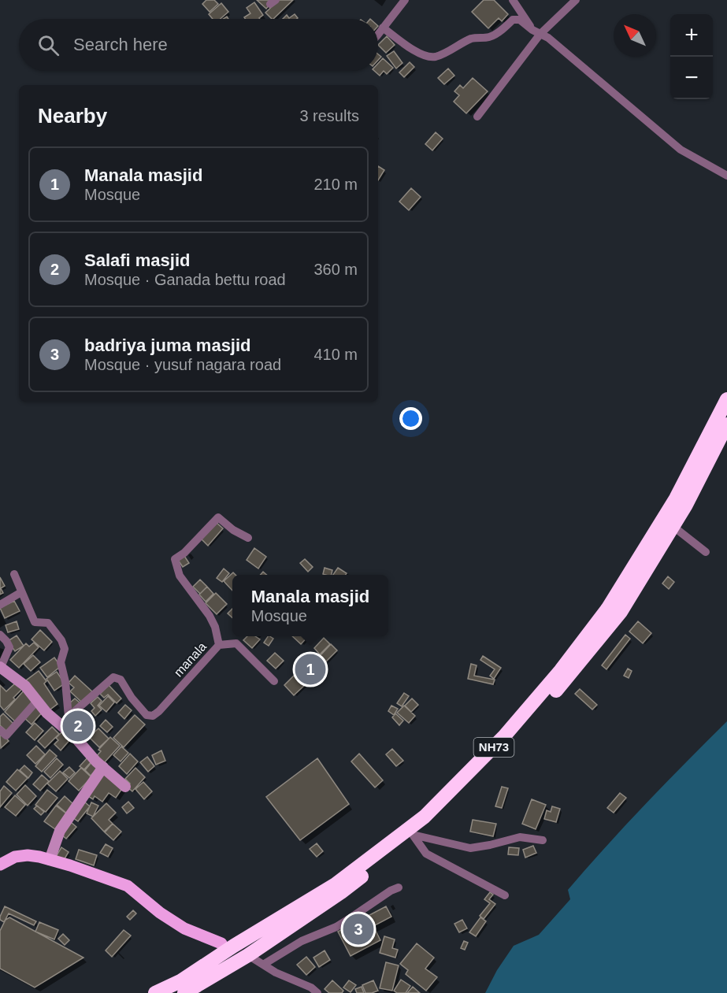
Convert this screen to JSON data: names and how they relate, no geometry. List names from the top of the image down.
{
  "streets": {
    "highway": ["NH73"],
    "street": ["manala"]
  },
  "north": "top left",
  "page": {
    "map_buttons": ["+", "−"],
    "search": "Search here",
    "heading": ["Nearby", "3 results"],
    "list": [
      {
        "mark": "1",
        "name": "Manala masjid",
        "note": "Mosque",
        "value": "210 m"
      },
      {
        "mark": "2",
        "name": "Salafi masjid",
        "note": "Mosque · Ganada bettu road",
        "value": "360 m"
      },
      {
        "mark": "3",
        "name": "badriya juma masjid",
        "note": "Mosque · yusuf nagara road",
        "value": "410 m"
      }
    ],
    "popup": ["Manala masjid", "Mosque"],
    "pins": ["1", "2", "3"]
  }
}
